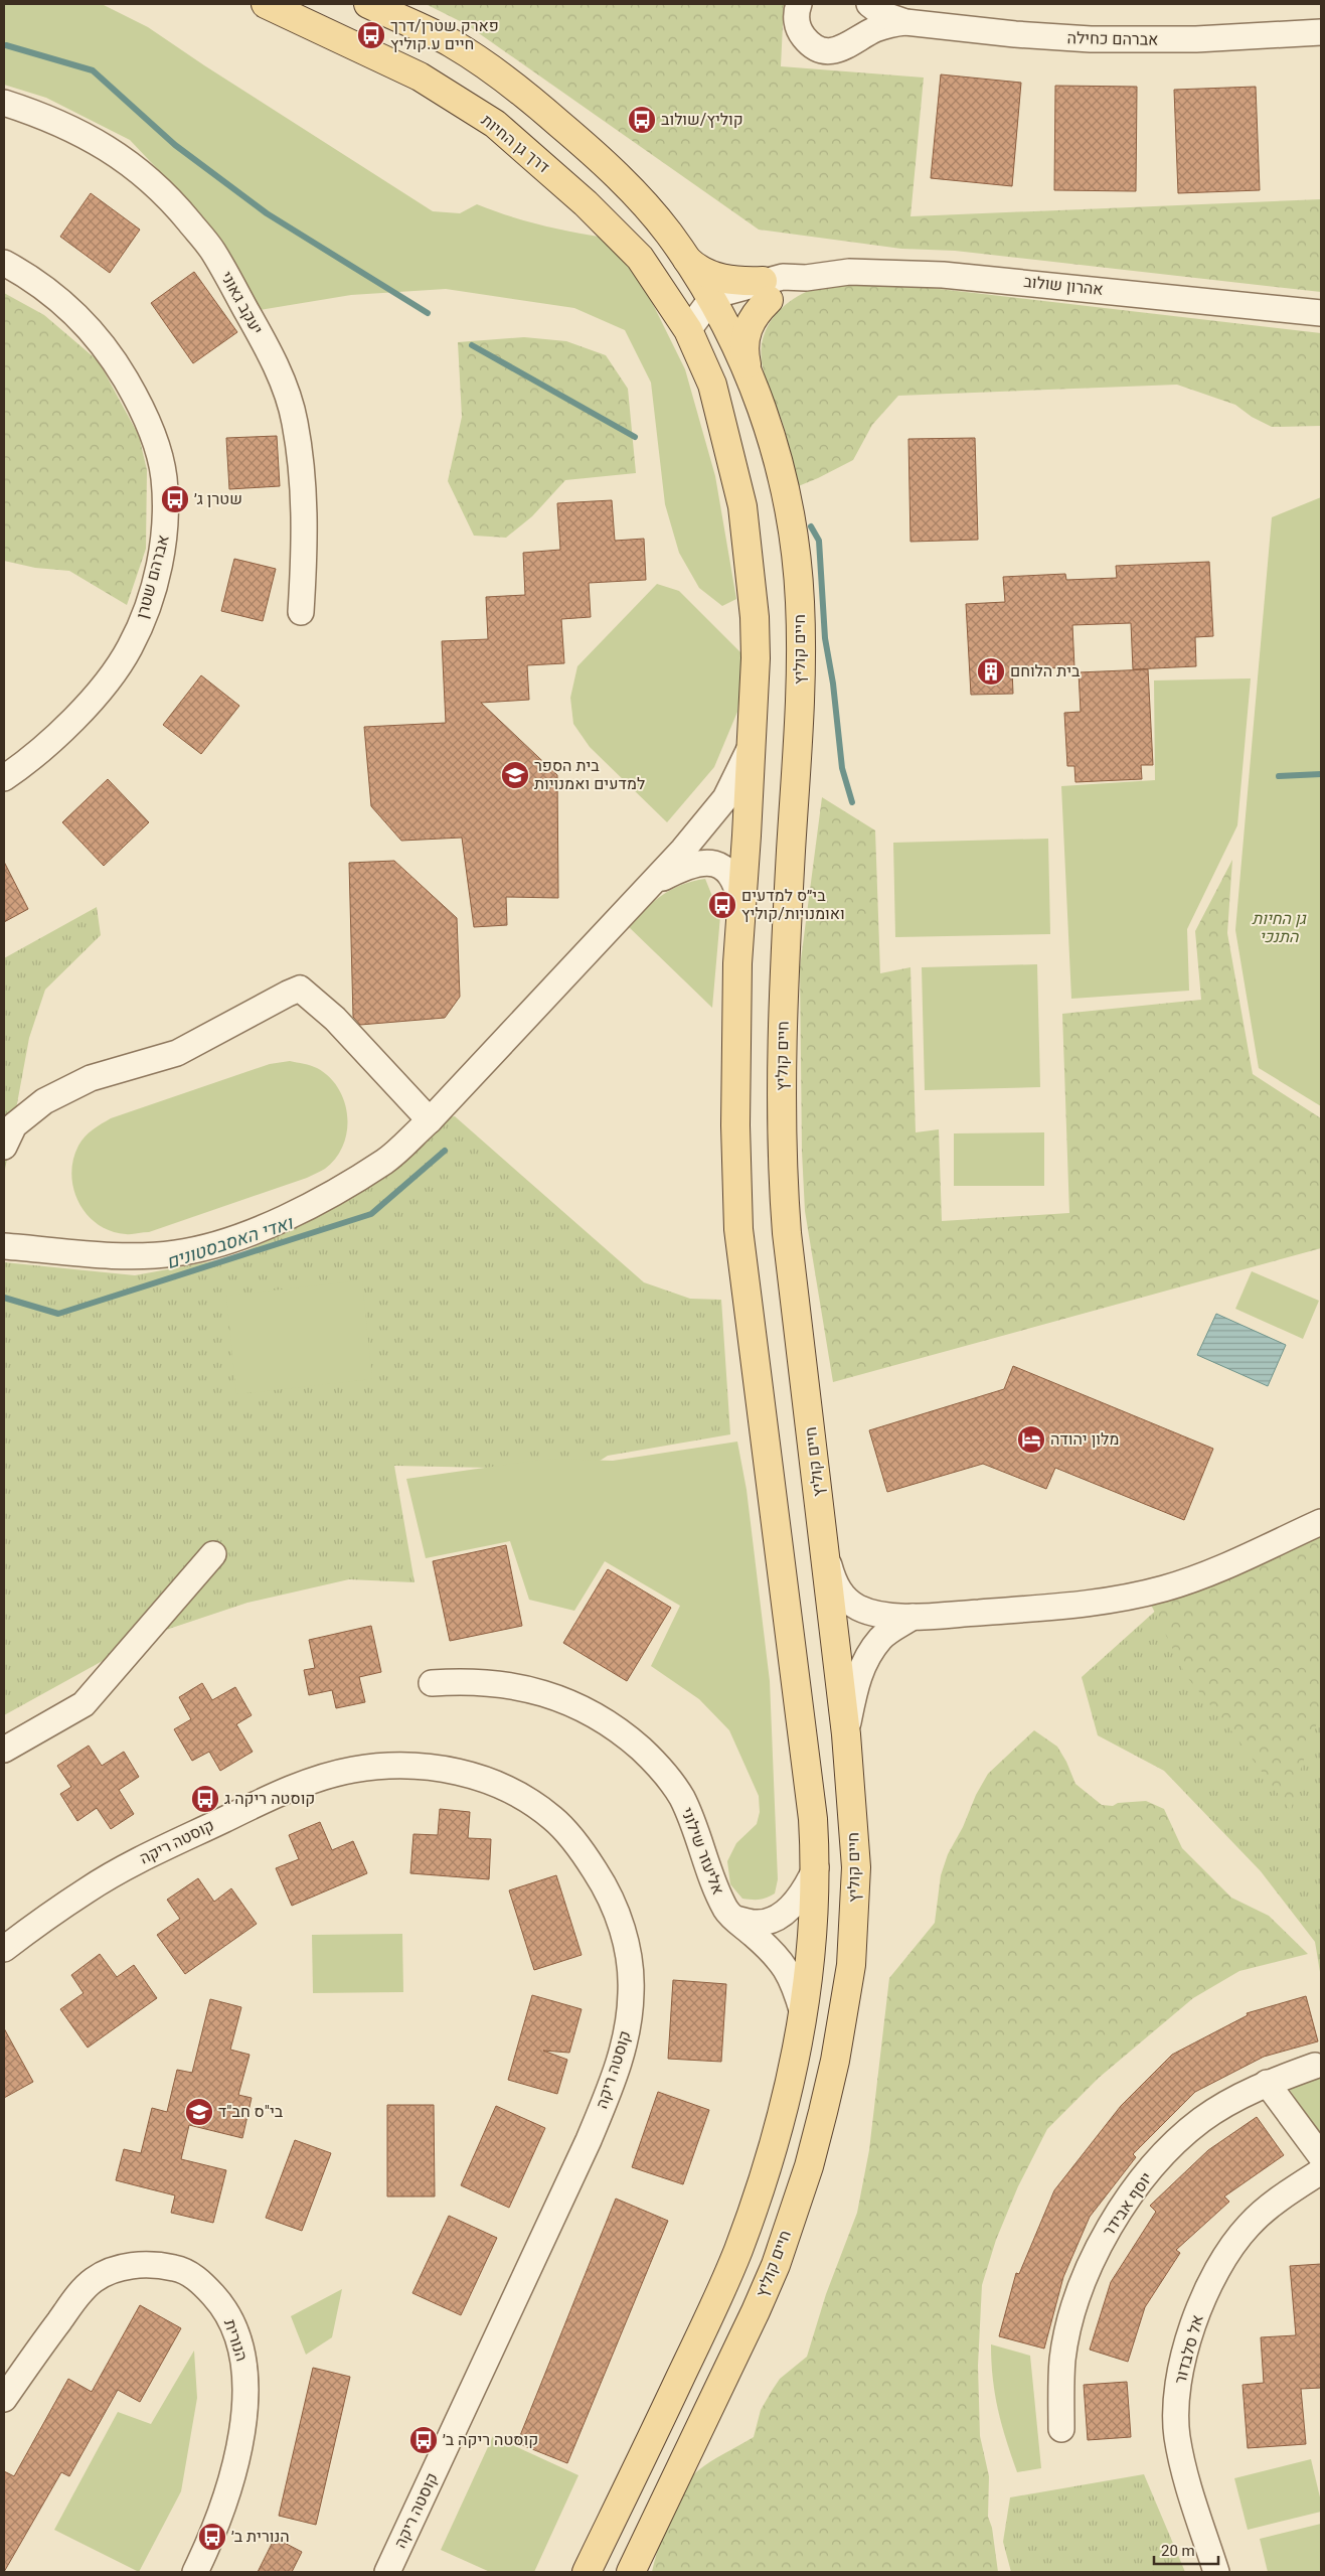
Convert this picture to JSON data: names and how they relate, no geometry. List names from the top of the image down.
{
  "streets": {
    "main road": ["דרך גן החיות", "חיים קוליץ"],
    "street": [
      "אברהם כחילה",
      "אהרון שולוב",
      "יעקב גאוני",
      "אברהם שטרן",
      "קוסטה ריקה",
      "אליעזר שילוני",
      "יוסף אבידר",
      "הנורית",
      "אל סלבדור"
    ]
  },
  "crossings": [
    ["דרך גן החיות", "אהרון שולוב"],
    ["אהרון שולוב", "חיים קוליץ"]
  ],
  "water": ["ואדי האסבסטונים"],
  "parks": ["גן החיות התנכי"],
  "places": {
    "bus stop": [
      "פארק שטרן/דרך חיים ע.קוליץ",
      "קוליץ/שולוב",
      "שטרן ג׳",
      "בי״ס למדעים ואומנויות/קוליץ",
      "קוסטה ריקה ג",
      "קוסטה ריקה ב׳",
      "הנורית ב׳"
    ],
    "building": ["בית הלוחם"],
    "school or university": ["בית הספר למדעים ואמנויות", "בי\"ס חב\"ד"],
    "hotel": ["מלון יהודה"]
  },
  "scale_bar": "20 m"
}
